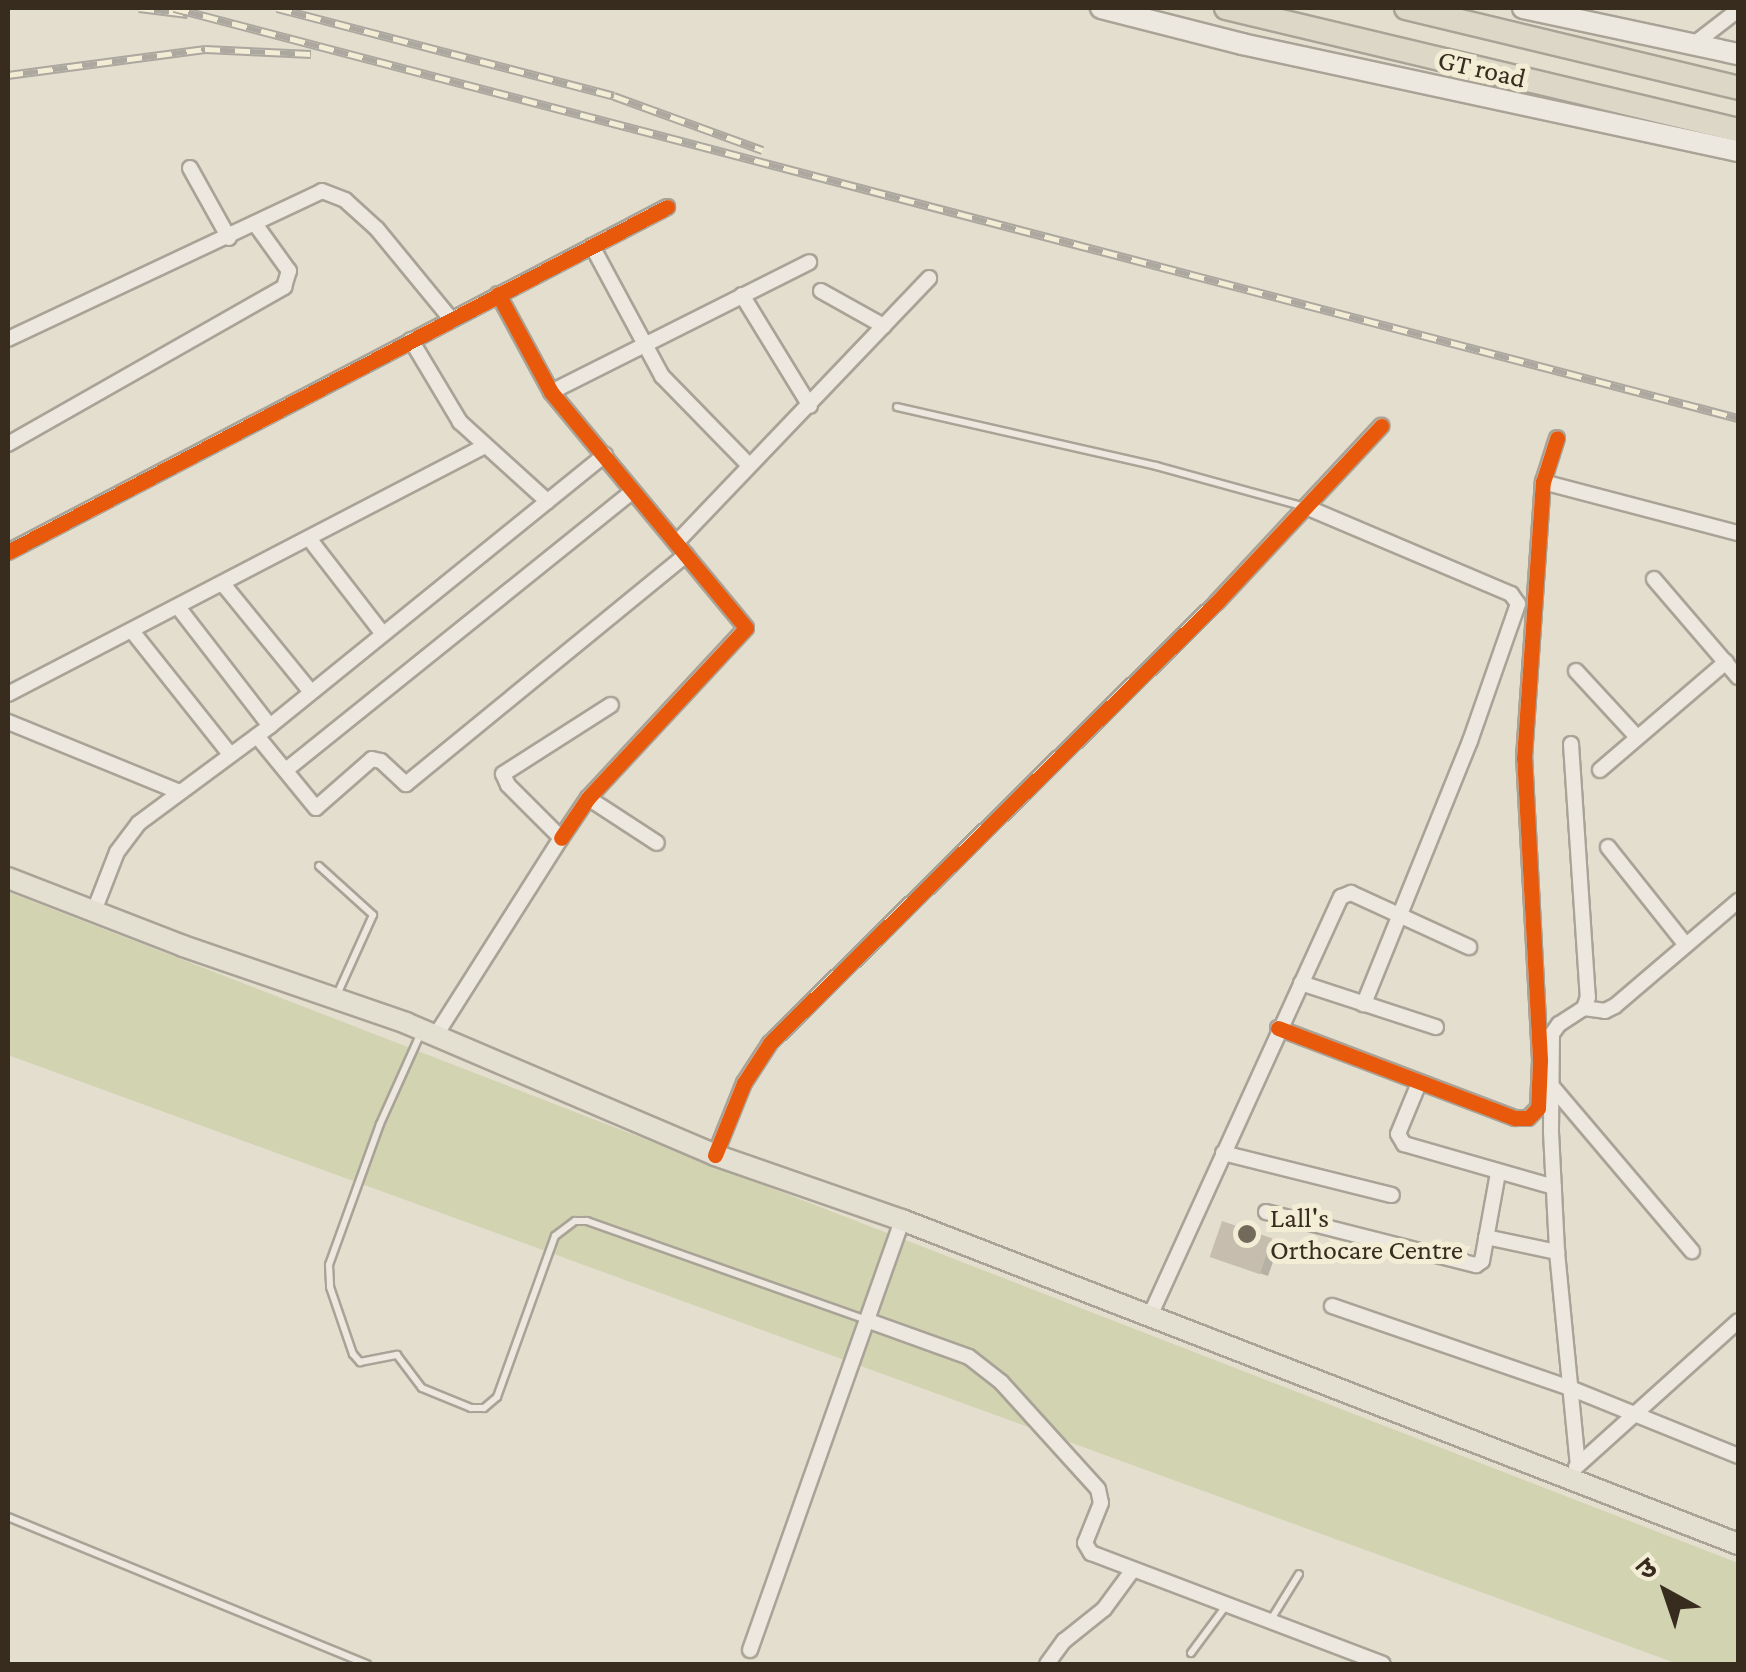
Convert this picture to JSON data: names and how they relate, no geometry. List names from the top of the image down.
{
  "streets": {
    "highway": ["GT road"]
  },
  "places": ["Lall's Orthocare Centre"],
  "north": "top left"
}
